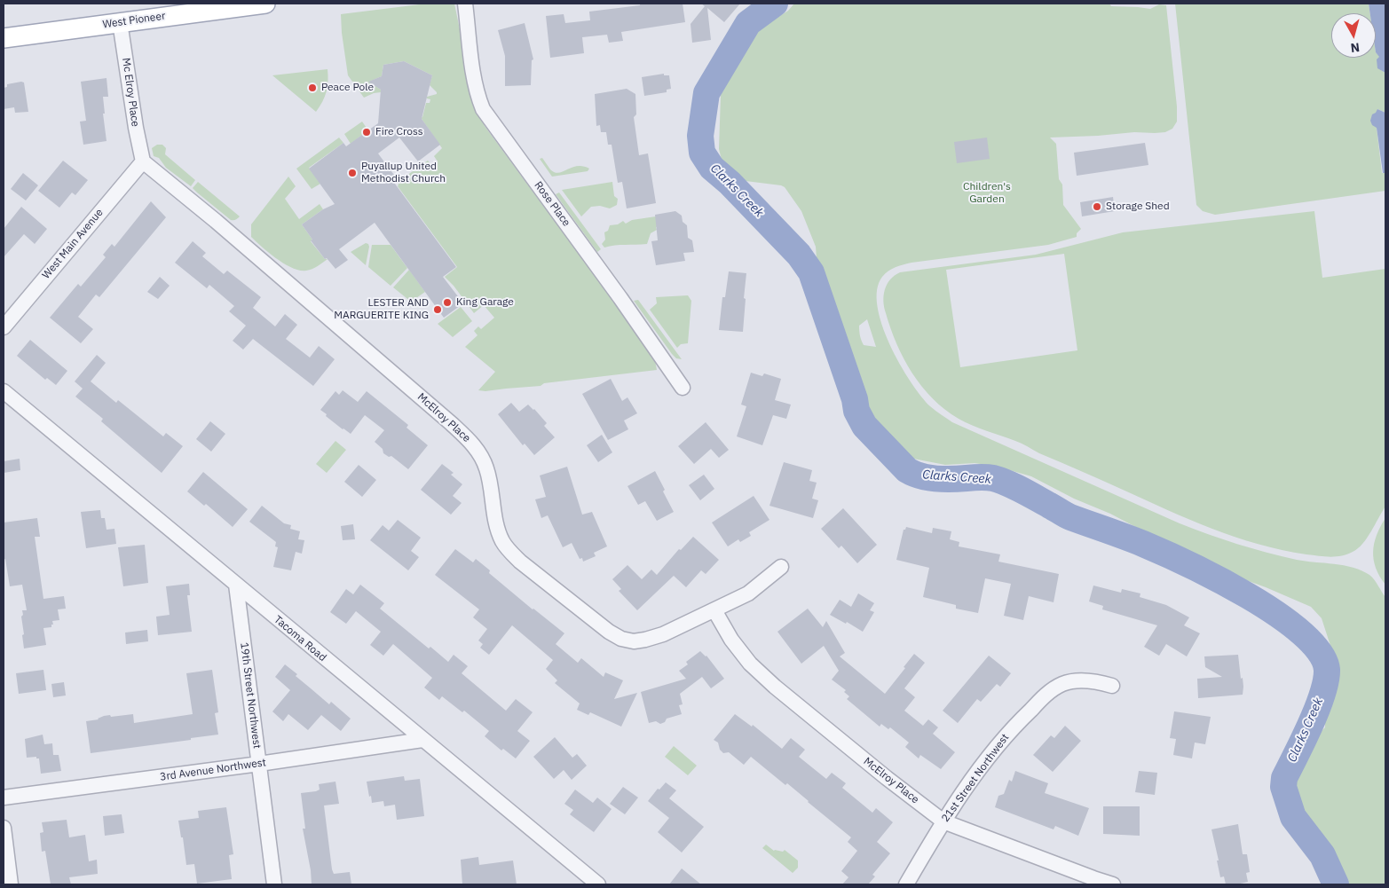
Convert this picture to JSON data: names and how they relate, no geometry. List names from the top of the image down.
{
  "streets": {
    "main road": ["West Pioneer"],
    "street": [
      "Mc Elroy Place",
      "Rose Place",
      "West Main Avenue",
      "McElroy Place",
      "Tacoma Road",
      "19th Street Northwest",
      "3rd Avenue Northwest",
      "21st Street Northwest"
    ]
  },
  "crossings": [
    ["West Pioneer", "Mc Elroy Place"],
    ["Mc Elroy Place", "West Main Avenue"],
    ["Mc Elroy Place", "McElroy Place"],
    ["West Main Avenue", "McElroy Place"],
    ["McElroy Place", "21st Street Northwest"],
    ["Tacoma Road", "19th Street Northwest"],
    ["Tacoma Road", "3rd Avenue Northwest"],
    ["19th Street Northwest", "3rd Avenue Northwest"]
  ],
  "water": ["Clarks Creek"],
  "parks": ["Children's Garden"],
  "places": [
    "Peace Pole",
    "Fire Cross",
    "Puyallup United Methodist Church",
    "Storage Shed",
    "King Garage",
    "LESTER AND MARGUERITE KING"
  ],
  "north": "bottom"
}
